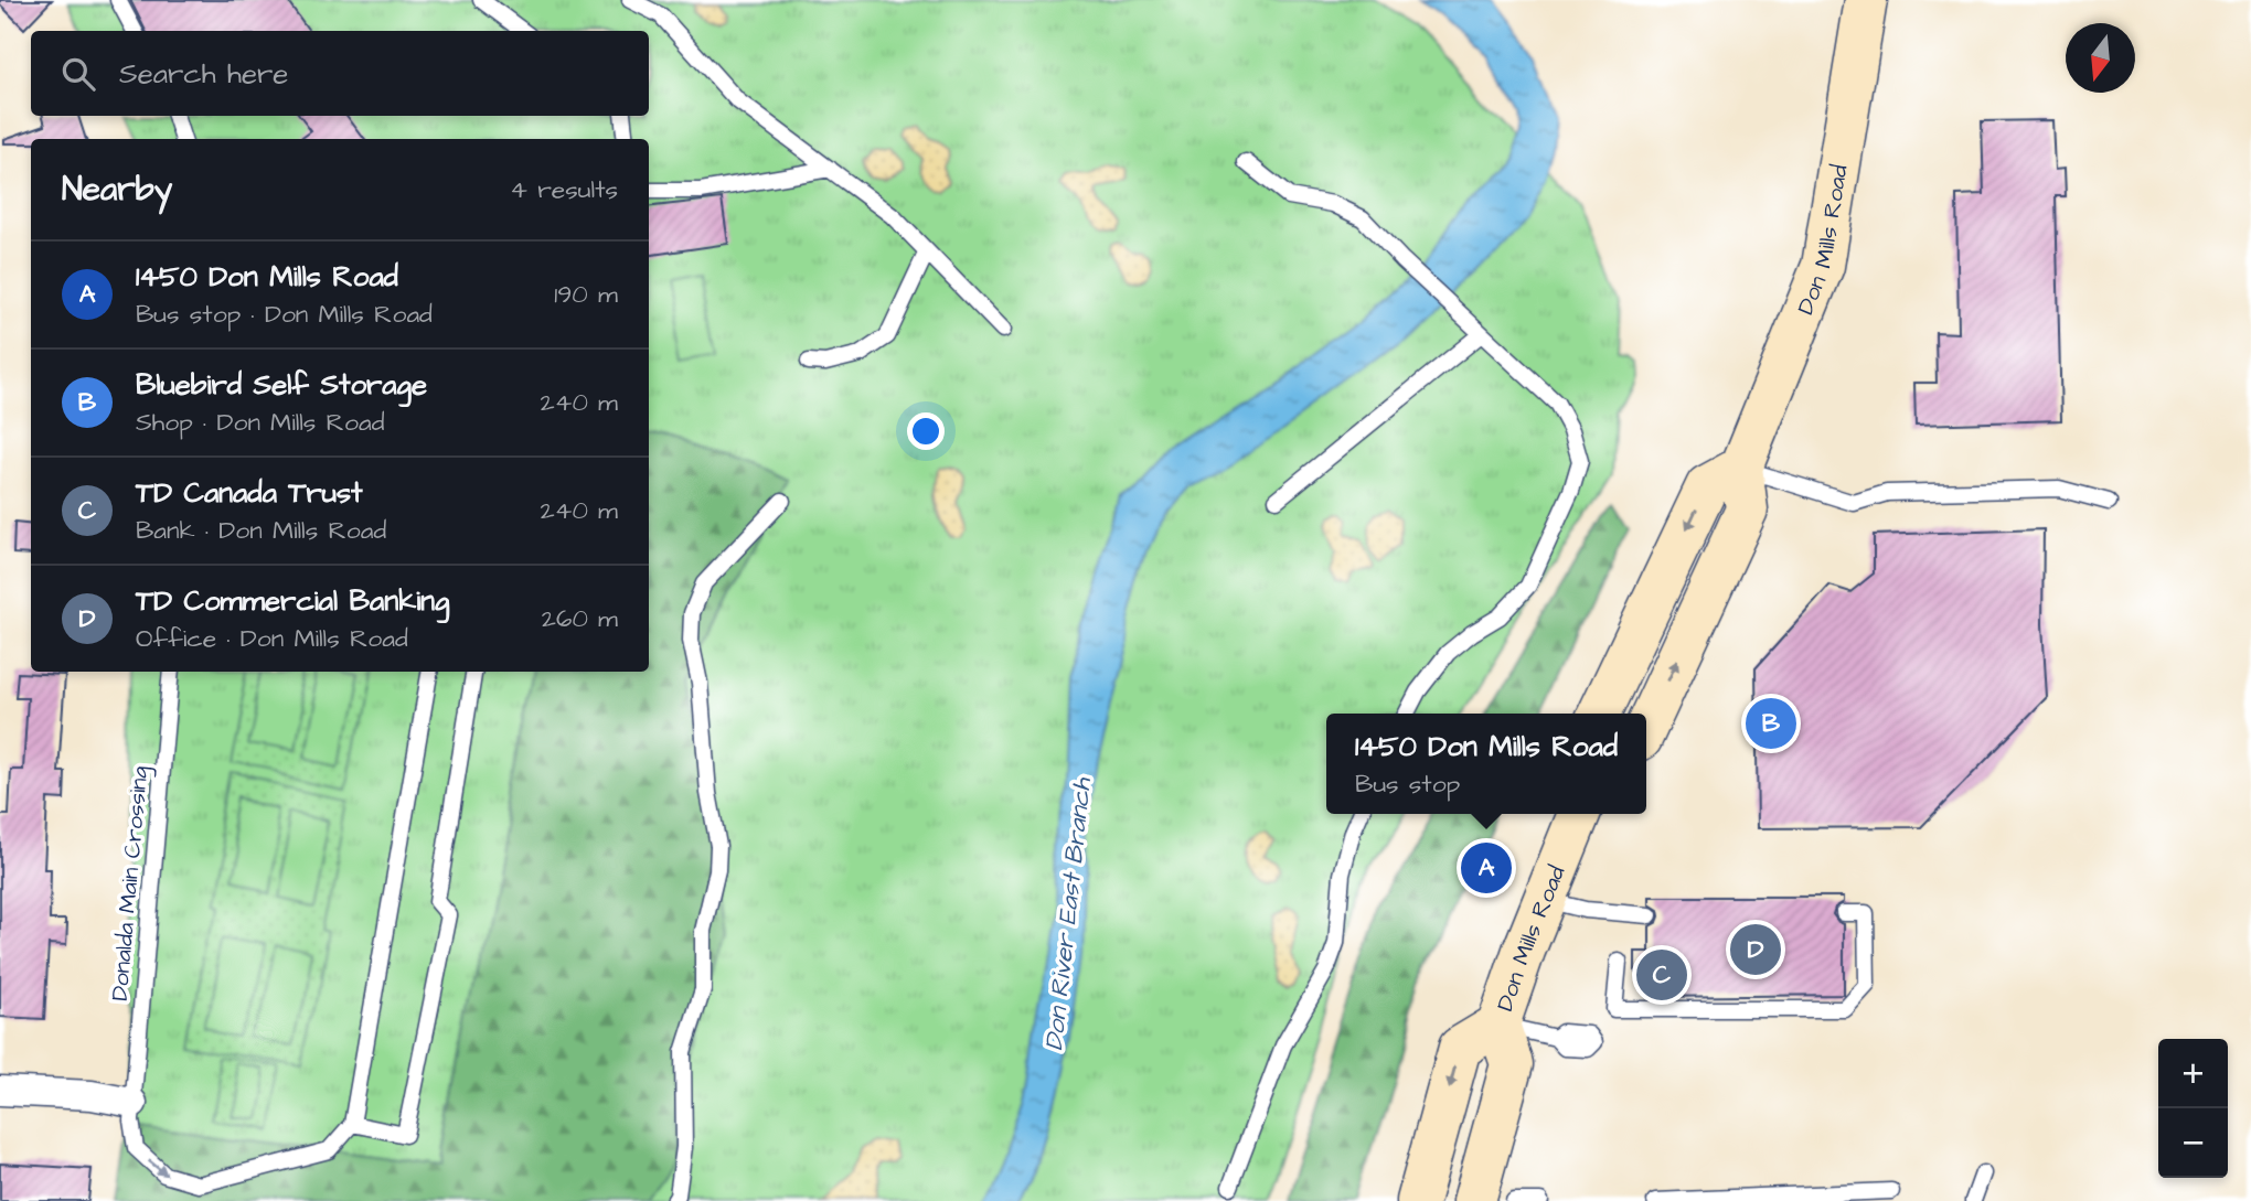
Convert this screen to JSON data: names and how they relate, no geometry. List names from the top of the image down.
{
  "streets": {
    "main road": ["Don Mills Road"],
    "lane": ["Donalda Main Crossing"]
  },
  "water": ["Don River East Branch"],
  "north": "bottom",
  "page": {
    "search": "Search here",
    "heading": ["Nearby", "4 results"],
    "list": [
      {
        "mark": "A",
        "name": "1450 Don Mills Road",
        "note": "Bus stop · Don Mills Road",
        "value": "190 m"
      },
      {
        "mark": "B",
        "name": "Bluebird Self Storage",
        "note": "Shop · Don Mills Road",
        "value": "240 m"
      },
      {
        "mark": "C",
        "name": "TD Canada Trust",
        "note": "Bank · Don Mills Road",
        "value": "240 m"
      },
      {
        "mark": "D",
        "name": "TD Commercial Banking",
        "note": "Office · Don Mills Road",
        "value": "260 m"
      }
    ],
    "pins": [
      "B",
      "A",
      "D",
      "C"
    ],
    "popup": ["1450 Don Mills Road", "Bus stop"],
    "map_buttons": ["+", "−"]
  }
}
